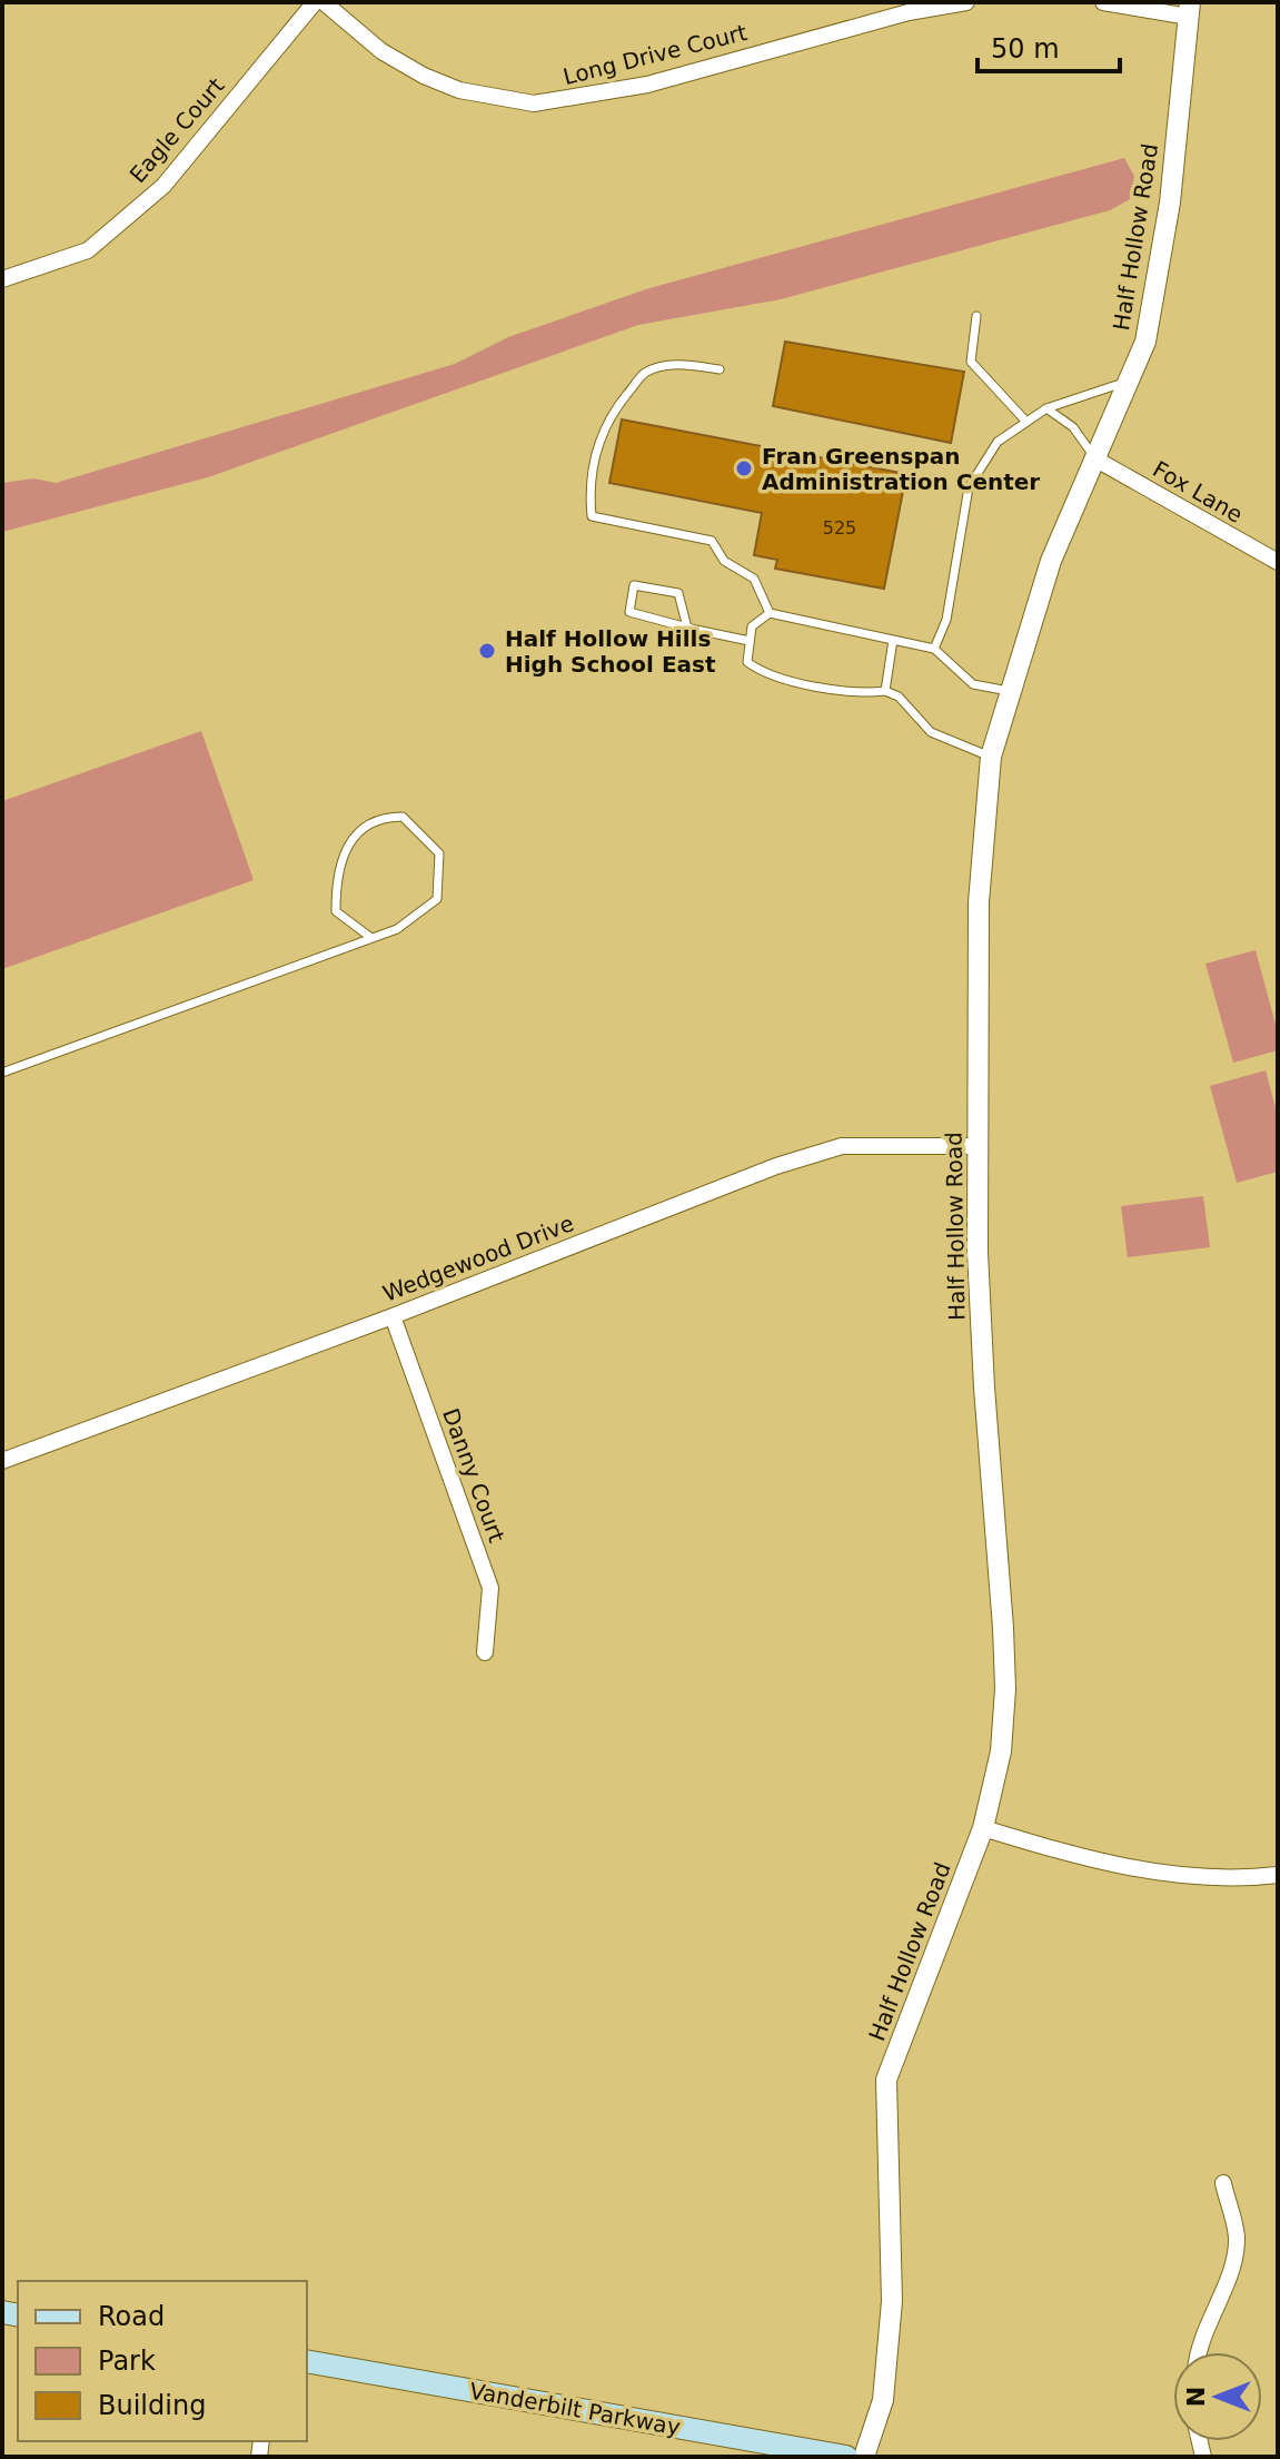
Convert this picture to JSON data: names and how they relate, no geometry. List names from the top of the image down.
{
  "streets": {
    "main road": ["Vanderbilt Parkway"],
    "street": [
      "Long Drive Court",
      "Eagle Court",
      "Half Hollow Road",
      "Fox Lane",
      "Wedgewood Drive",
      "Danny Court"
    ]
  },
  "crossings": [
    ["Half Hollow Road", "Fox Lane"],
    ["Half Hollow Road", "Wedgewood Drive"],
    ["Wedgewood Drive", "Danny Court"]
  ],
  "places": ["Fran Greenspan Administration Center", "Half Hollow Hills High School East"],
  "house_numbers": ["525"],
  "legend": ["Road", "Park", "Building"],
  "scale_bar": "50 m",
  "north": "left"
}
